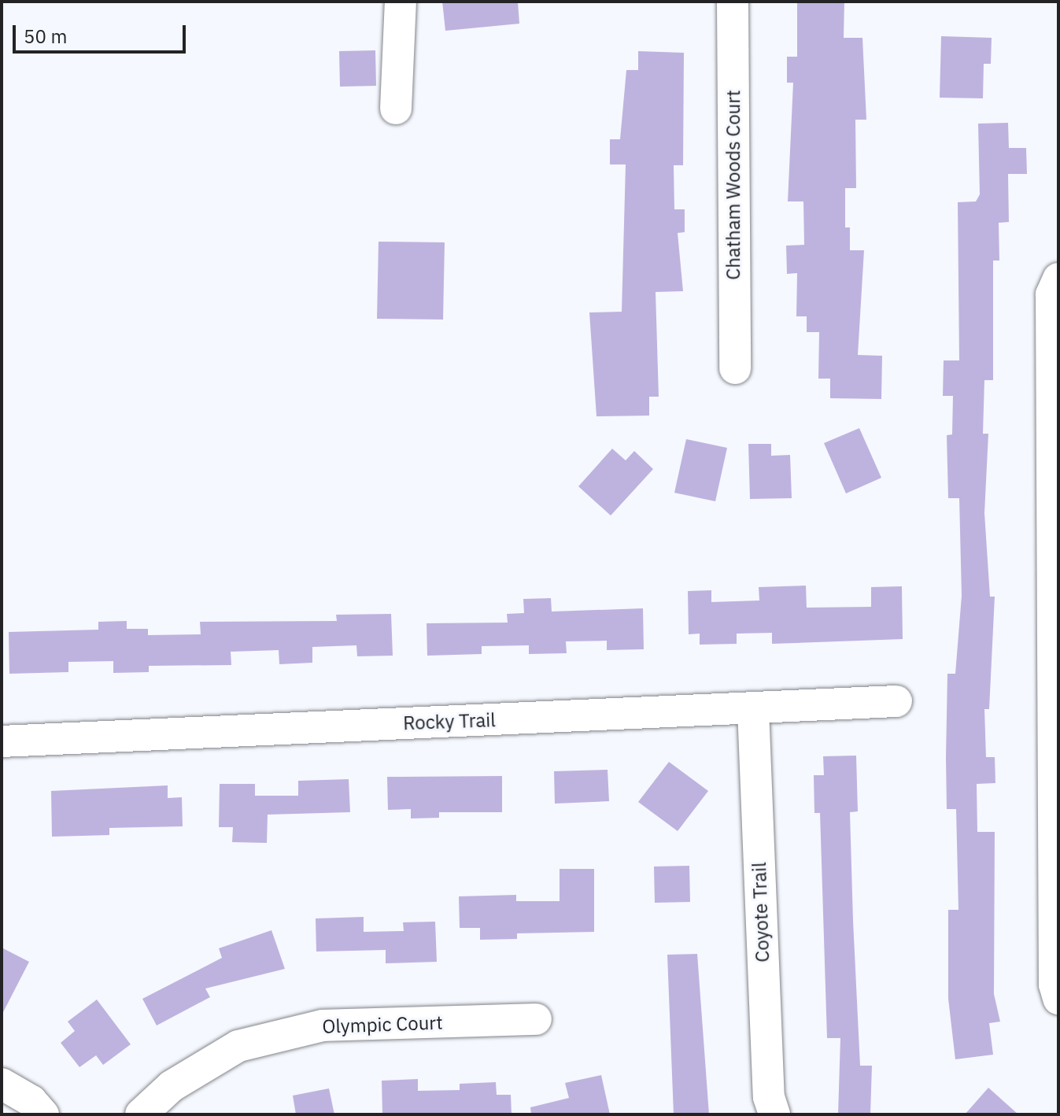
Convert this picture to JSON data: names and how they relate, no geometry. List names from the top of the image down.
{
  "streets": {
    "street": [
      "Chatham Woods Court",
      "Rocky Trail",
      "Coyote Trail",
      "Olympic Court"
    ]
  },
  "crossings": [
    ["Rocky Trail", "Coyote Trail"]
  ],
  "scale_bar": "50 m"
}
